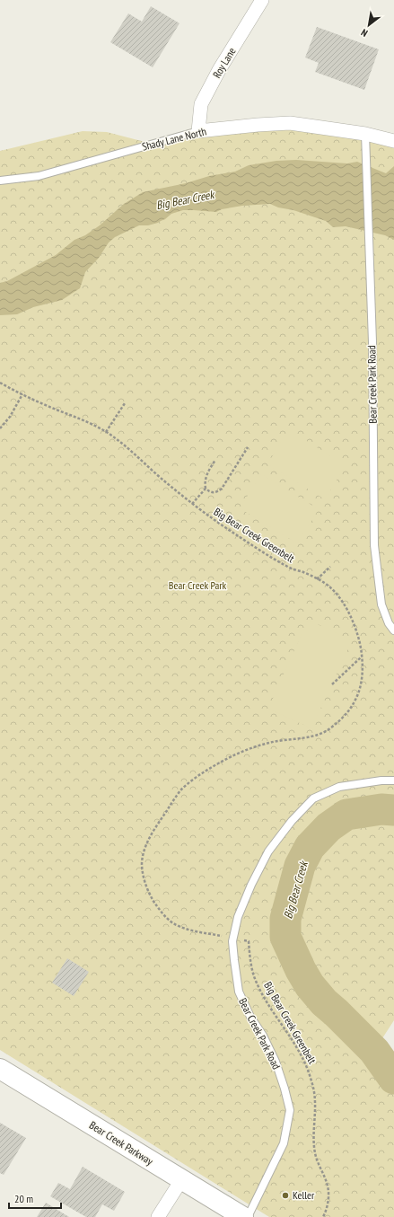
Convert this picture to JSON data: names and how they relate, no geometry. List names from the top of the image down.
{
  "streets": {
    "main road": ["Bear Creek Parkway"],
    "street": ["Roy Lane", "Shady Lane North"],
    "lane": ["Bear Creek Park Road"],
    "path": ["Big Bear Creek Greenbelt"]
  },
  "crossings": [
    ["Roy Lane", "Shady Lane North"],
    ["Shady Lane North", "Bear Creek Park Road"],
    ["Bear Creek Park Road", "Big Bear Creek Greenbelt"]
  ],
  "water": ["Big Bear Creek"],
  "parks": ["Bear Creek Park"],
  "places": ["Keller"],
  "scale_bar": "20 m",
  "north": "bottom left"
}
